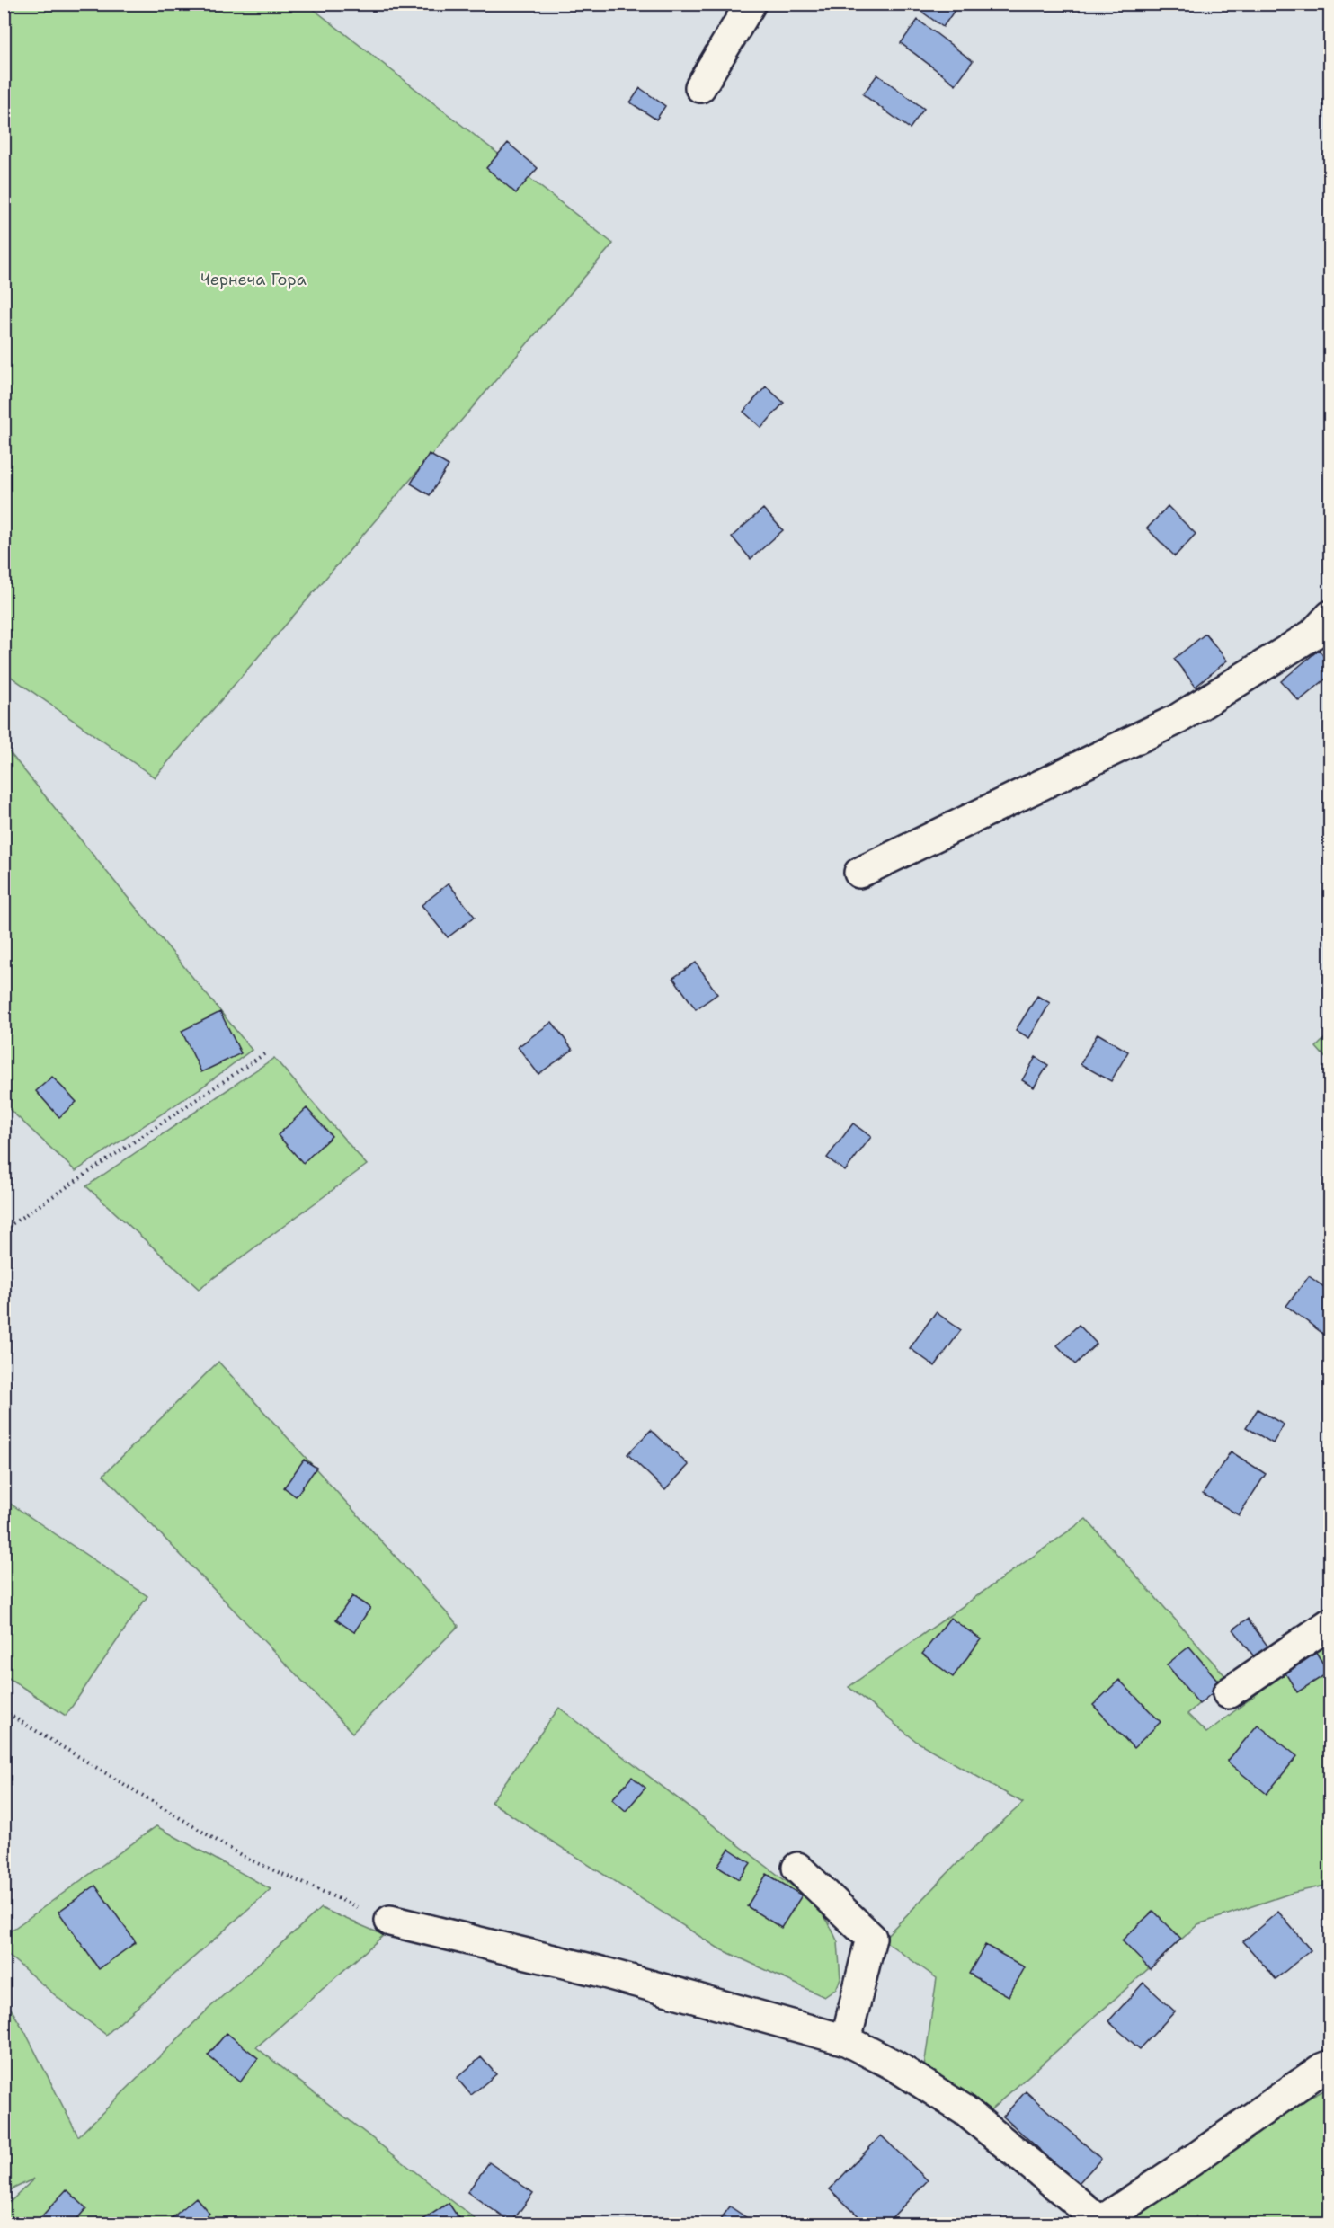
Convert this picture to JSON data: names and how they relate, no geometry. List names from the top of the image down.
{
  "parks": ["Чернеча Гора"]
}
